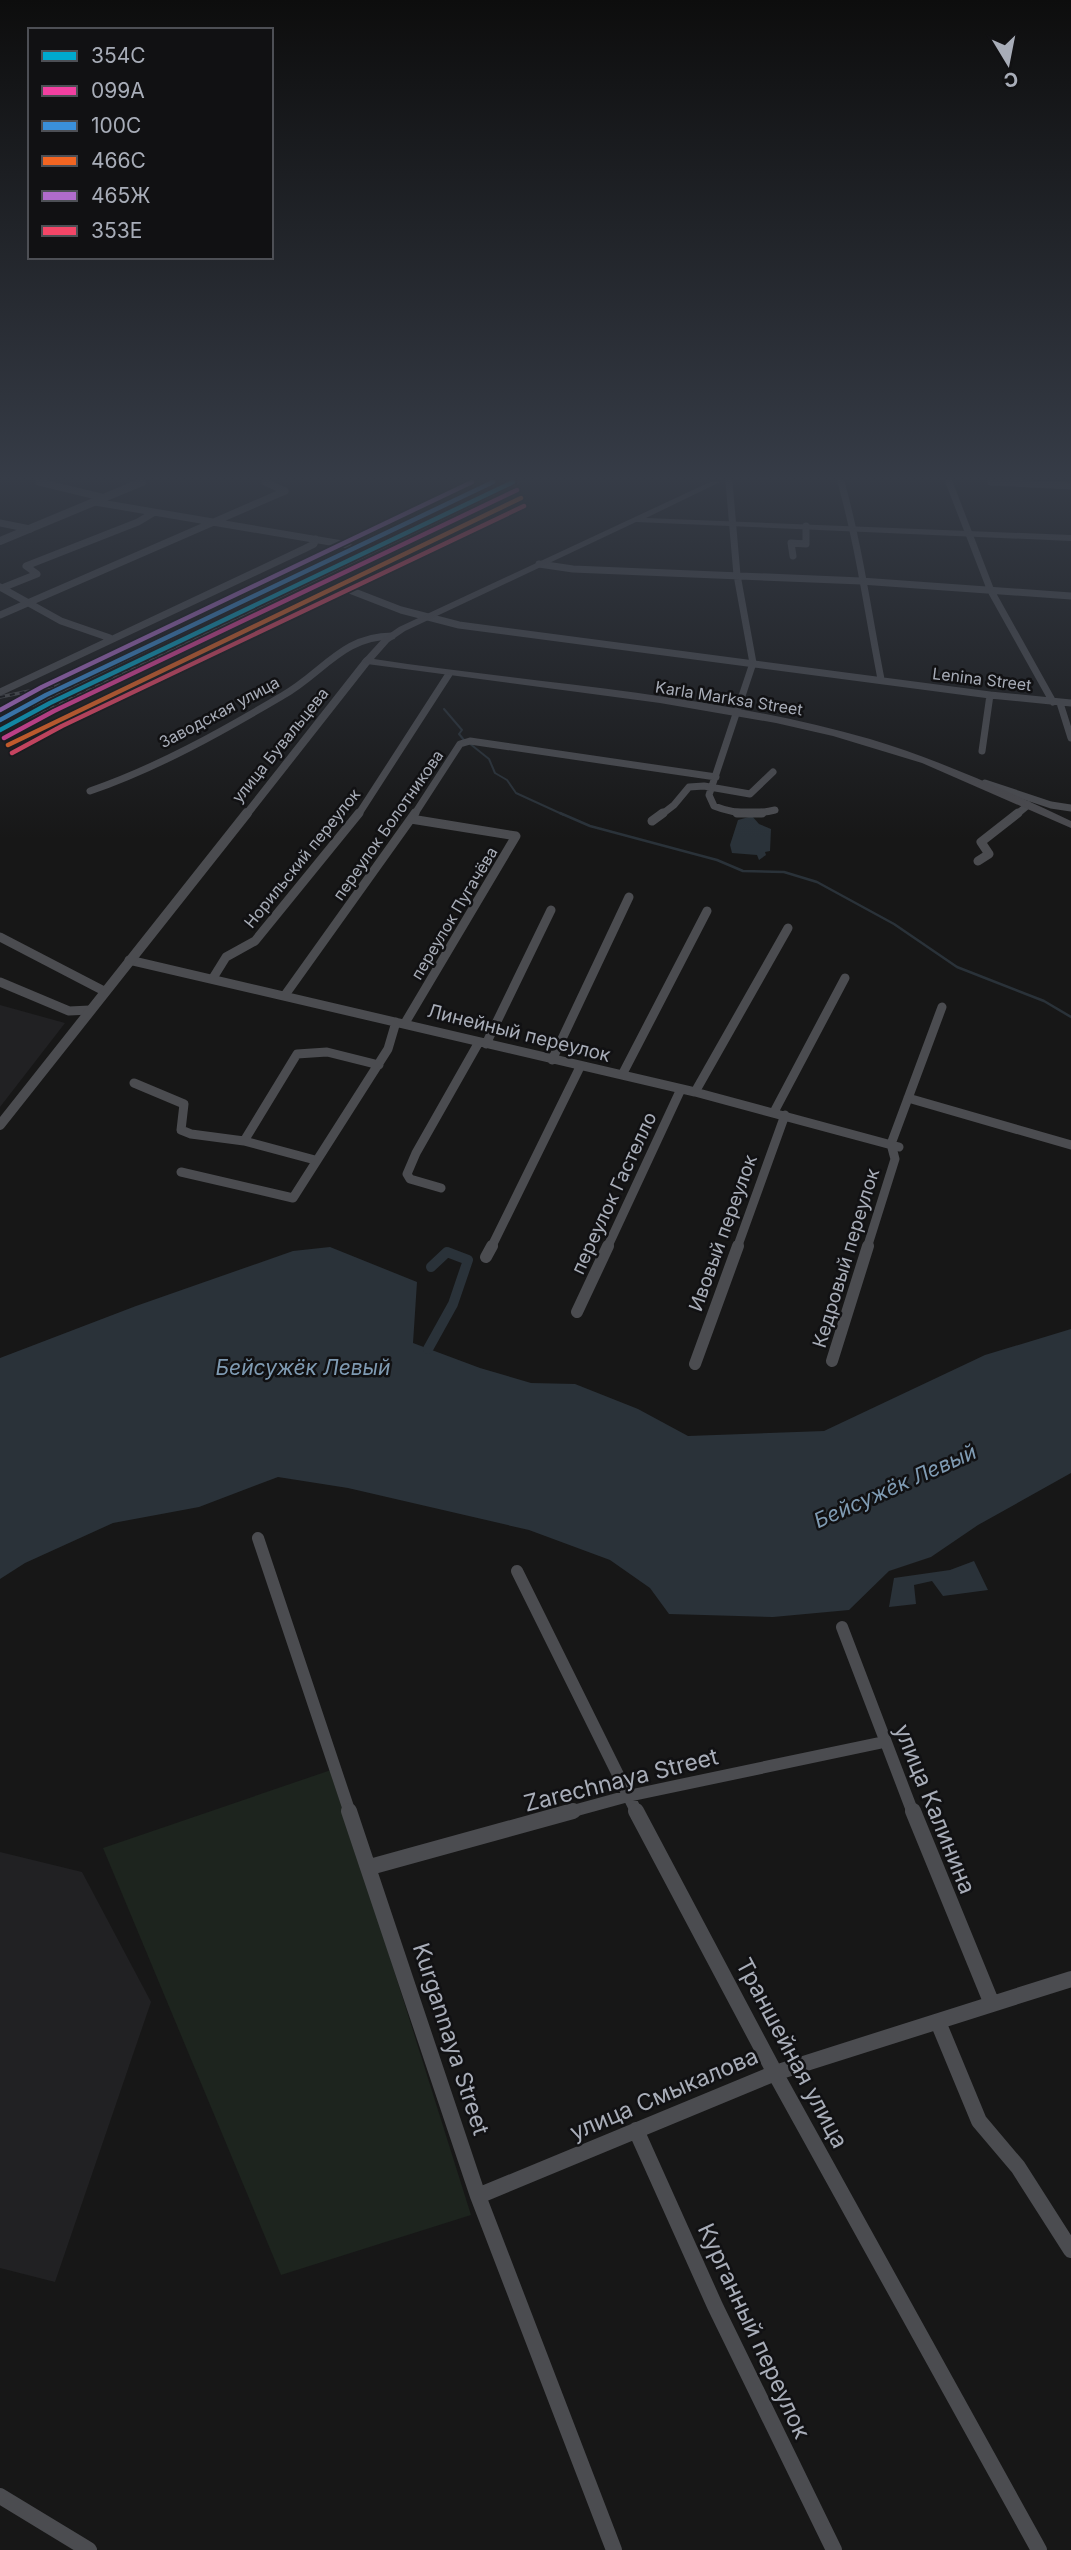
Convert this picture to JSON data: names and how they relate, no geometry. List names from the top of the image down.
{
  "streets": {
    "main road": ["Karla Marksa Street", "улица Бувальцева"],
    "street": [
      "Lenina Street",
      "Заводская улица",
      "переулок Болотникова",
      "Норильский переулок",
      "переулок Пугачёва",
      "Линейный переулок",
      "переулок Гастелло",
      "Ивовый переулок",
      "Кедровый переулок",
      "Zarechnaya Street",
      "улица Калинина",
      "Kurgannaya Street",
      "Траншейная улица",
      "улица Смыкалова",
      "Курганный переулок"
    ]
  },
  "crossings": [
    ["Lenina Street", "улица Бувальцева"],
    ["Karla Marksa Street", "улица Бувальцева"],
    ["Karla Marksa Street", "Норильский переулок"],
    ["Заводская улица", "улица Бувальцева"],
    ["улица Бувальцева", "Линейный переулок"],
    ["переулок Болотникова", "переулок Пугачёва"],
    ["переулок Болотникова", "Линейный переулок"],
    ["Норильский переулок", "Линейный переулок"],
    ["переулок Пугачёва", "Линейный переулок"],
    ["Линейный переулок", "переулок Гастелло"],
    ["Линейный переулок", "Ивовый переулок"],
    ["Линейный переулок", "Кедровый переулок"],
    ["Zarechnaya Street", "улица Калинина"],
    ["Zarechnaya Street", "Kurgannaya Street"],
    ["Zarechnaya Street", "Траншейная улица"],
    ["улица Калинина", "улица Смыкалова"],
    ["Kurgannaya Street", "улица Смыкалова"],
    ["Траншейная улица", "улица Смыкалова"],
    ["улица Смыкалова", "Курганный переулок"]
  ],
  "water": ["Бейсужёк Левый"],
  "lines": [
    "transit line 354С",
    "transit line 099А",
    "transit line 100C",
    "transit line 466С",
    "transit line 465Ж",
    "transit line 353Е"
  ],
  "legend": [
    "354С",
    "099А",
    "100C",
    "466С",
    "465Ж",
    "353Е"
  ],
  "north": "bottom"
}
